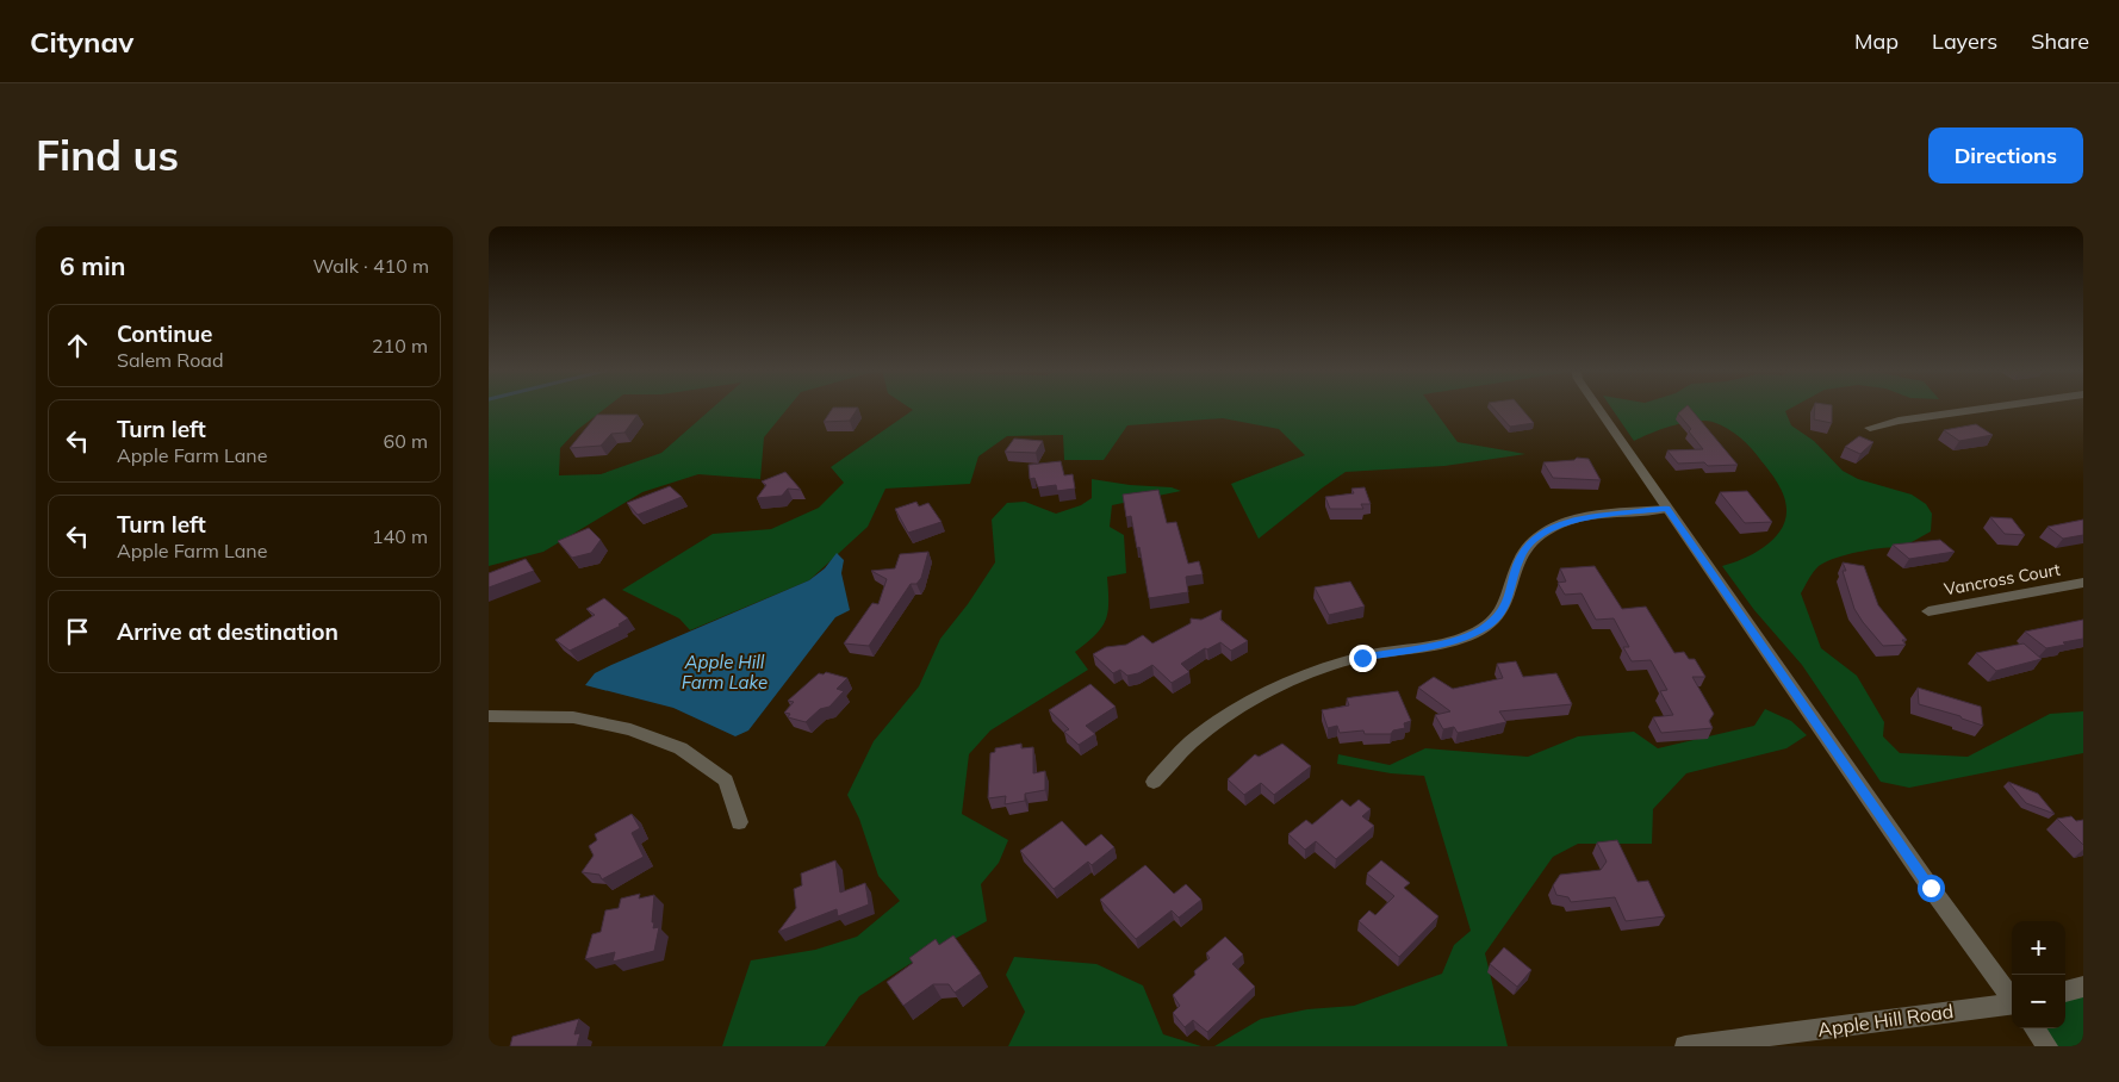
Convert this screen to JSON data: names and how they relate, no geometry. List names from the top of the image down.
{
  "streets": {
    "street": ["Vancross Court", "Apple Hill Road"]
  },
  "water": ["Apple Hill Farm Lake"],
  "page": {
    "header": "Citynav",
    "nav": ["Map", "Layers", "Share"],
    "buttons": "Directions",
    "title": "Find us",
    "heading": ["6 min", "Walk · 410 m"],
    "list": [
      ["Continue", "Salem Road", "210 m"],
      ["Turn left", "Apple Farm Lane", "60 m"],
      ["Turn left", "Apple Farm Lane", "140 m"],
      "Arrive at destination"
    ],
    "map_buttons": ["+", "−"]
  }
}
